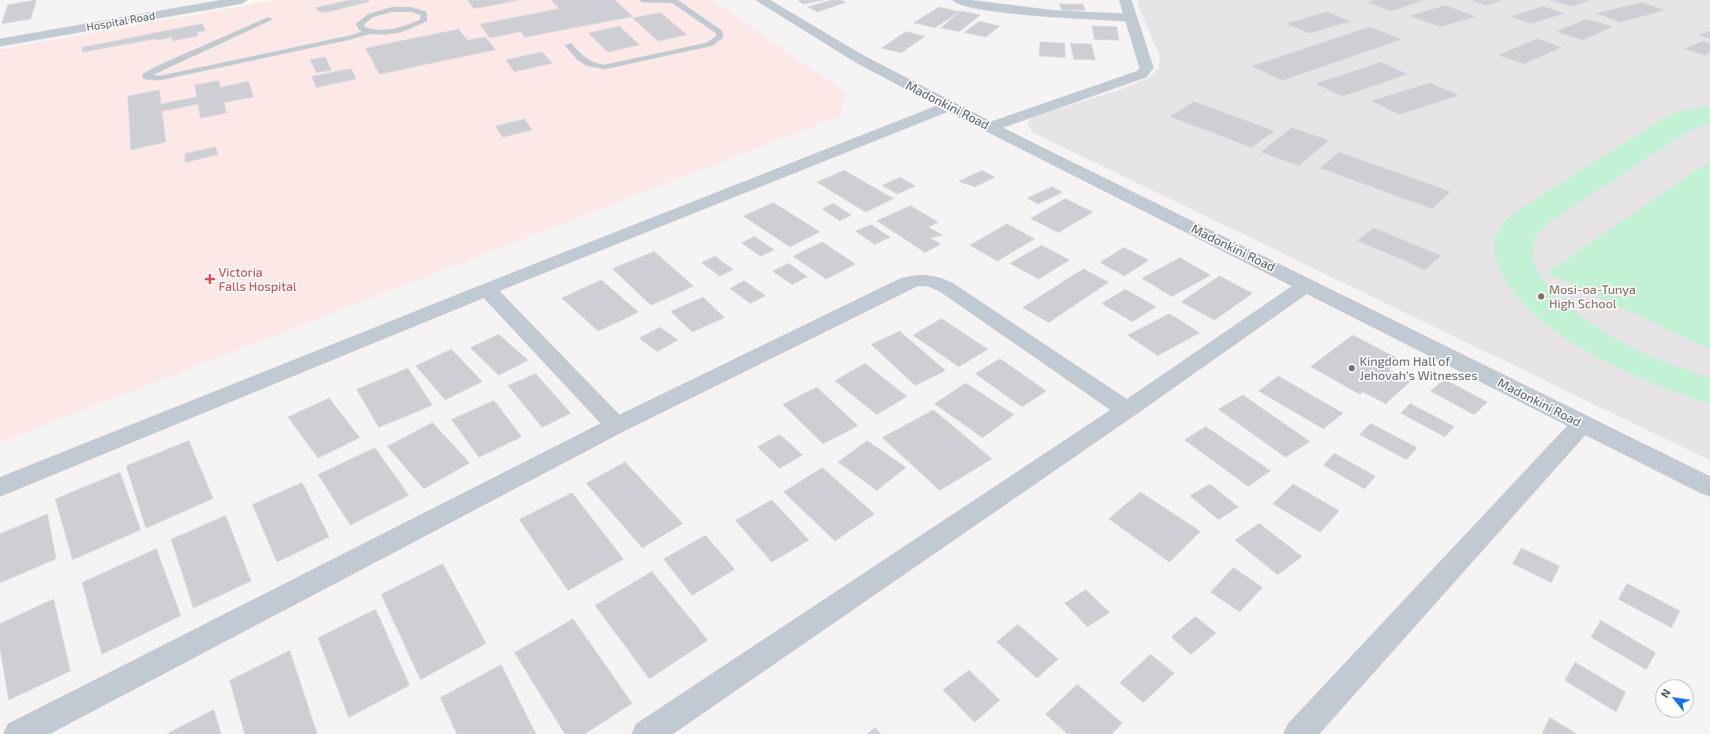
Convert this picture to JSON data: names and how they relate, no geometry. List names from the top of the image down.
{
  "streets": {
    "street": ["Hospital Road", "Madonkini Road"]
  },
  "places": {
    "health": ["Victoria Falls Hospital"],
    "other": ["Mosi-oa-Tunya High School", "Kingdom Hall of Jehovah's Witnesses"]
  },
  "north": "top left"
}
